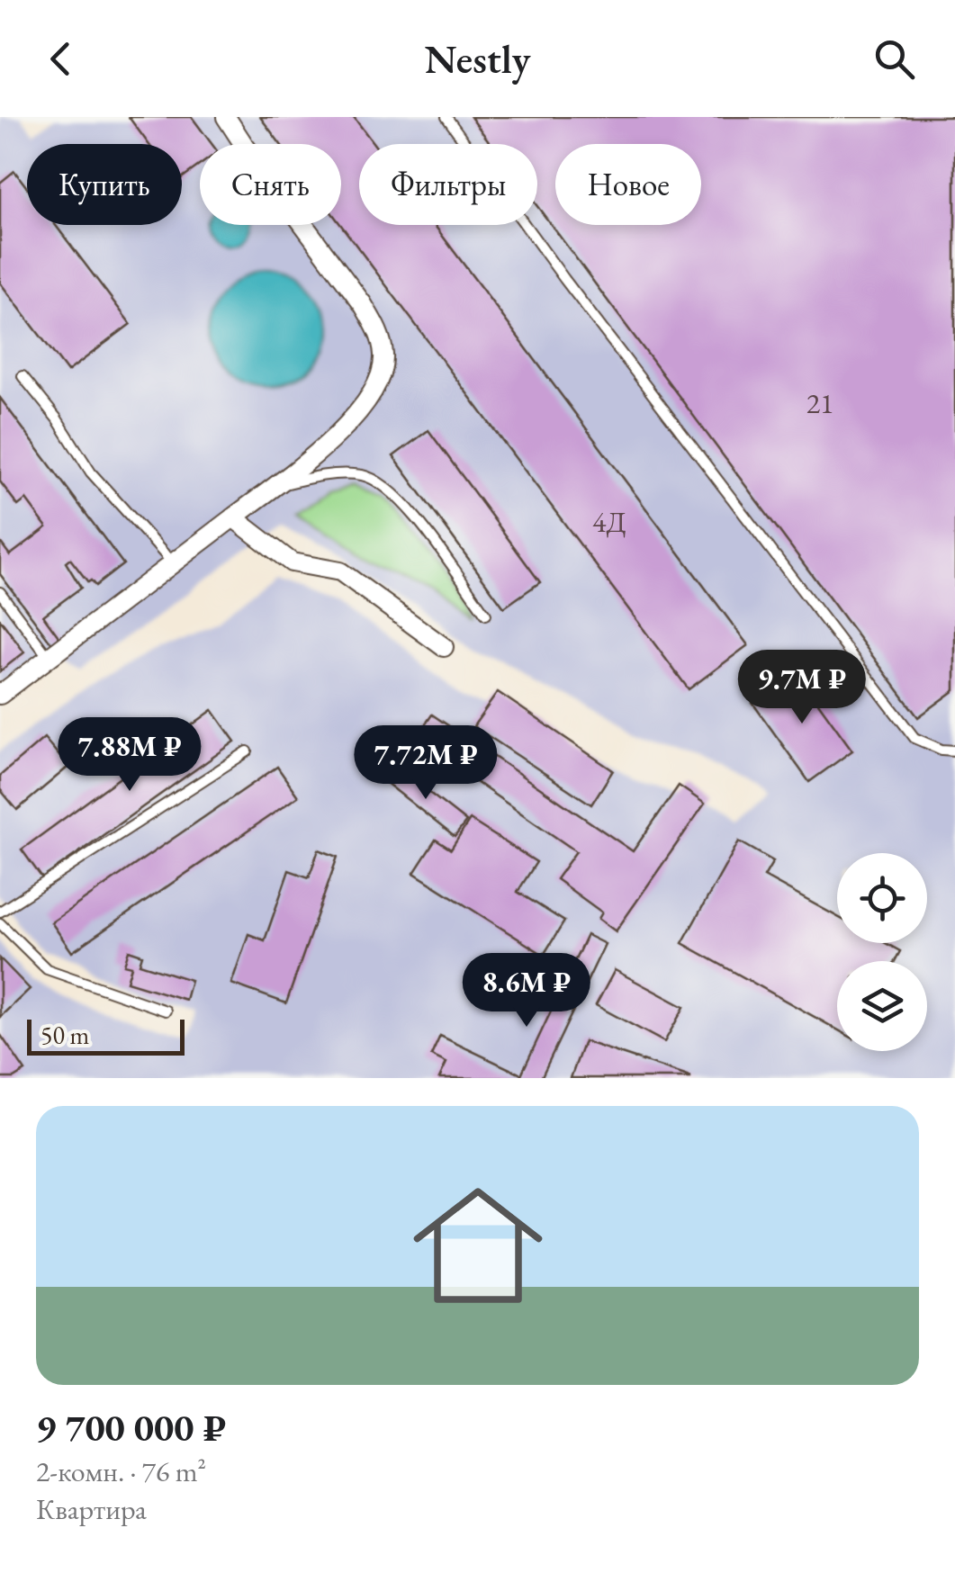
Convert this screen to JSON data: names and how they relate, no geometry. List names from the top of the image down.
{
  "house_numbers": ["21", "4Д"],
  "scale_bar": "50 m",
  "page": {
    "header": "Nestly",
    "chip": [
      "Купить",
      "Снять",
      "Фильтры",
      "Новое"
    ],
    "price": [
      "9.7M ₽",
      "7.88M ₽",
      "7.72M ₽",
      "8.6M ₽"
    ],
    "scale": "50 m",
    "list": [
      {
        "name": "9 700 000 ₽",
        "note": "2-комн. · 76 m² · Квартира"
      }
    ]
  }
}
